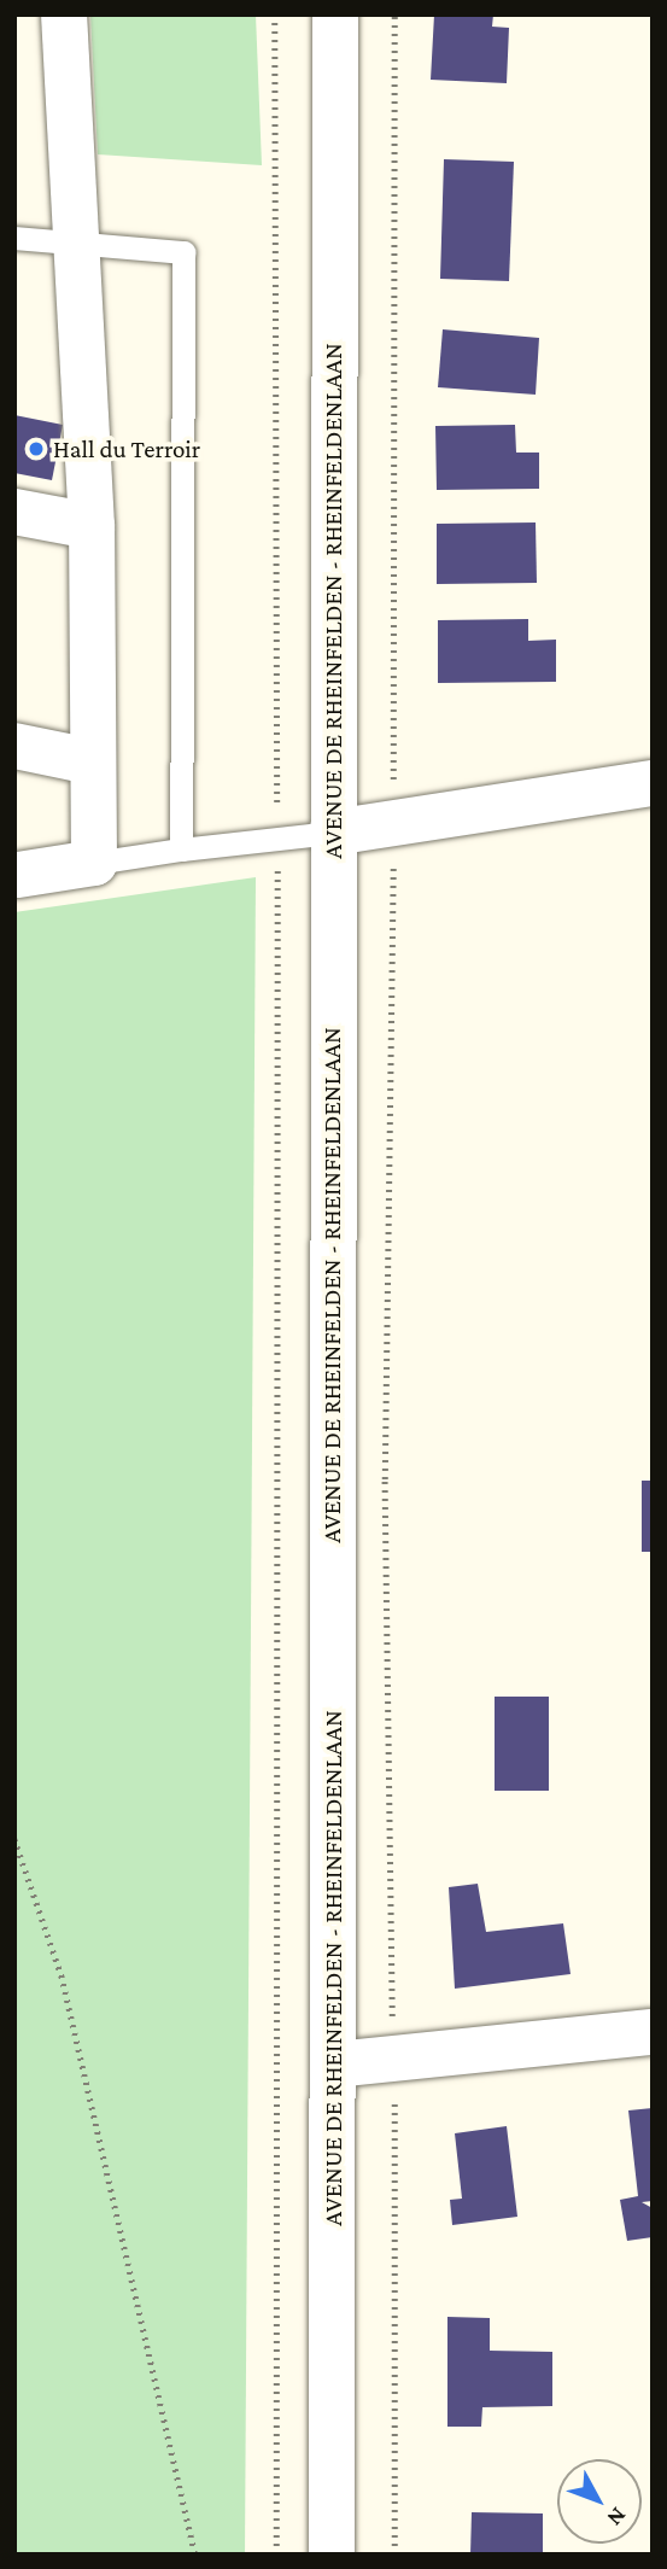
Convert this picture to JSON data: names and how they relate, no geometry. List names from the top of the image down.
{
  "streets": {
    "main road": ["AVENUE DE RHEINFELDEN - RHEINFELDENLAAN"]
  },
  "places": ["Hall du Terroir"],
  "north": "bottom right"
}
